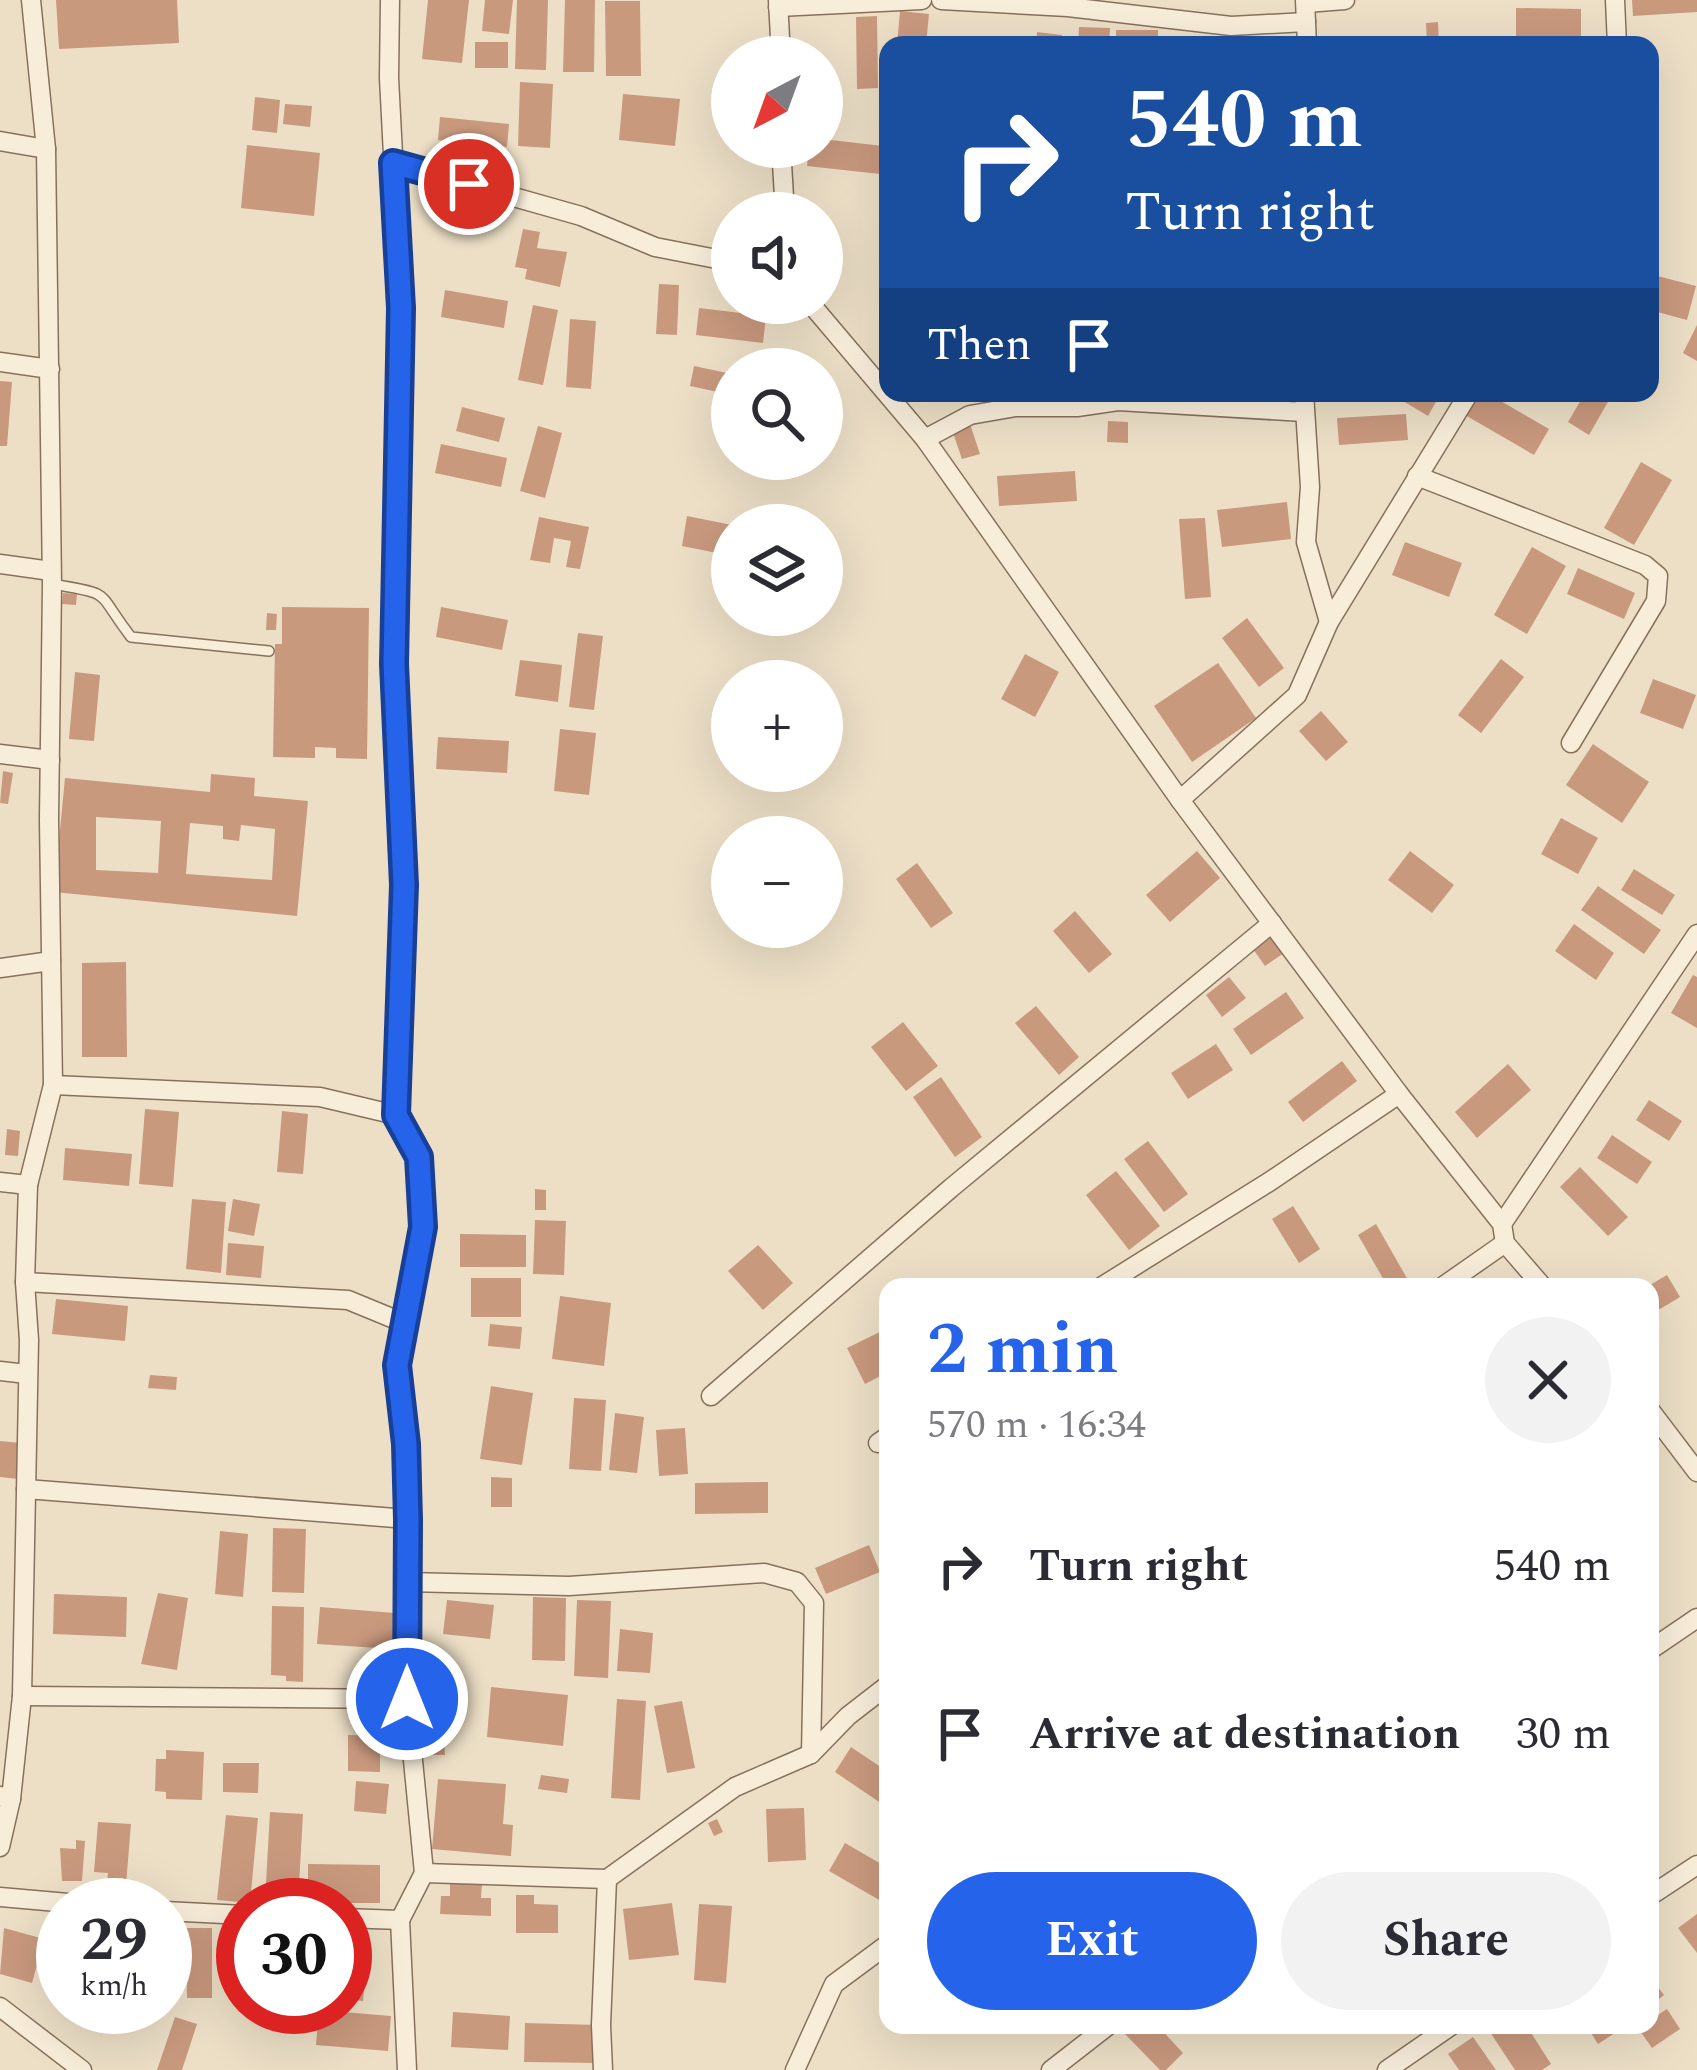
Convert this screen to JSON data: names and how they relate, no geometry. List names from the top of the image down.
{
  "north": "bottom left",
  "page": {
    "map_buttons": ["+", "−"],
    "turn": ["540 m", "Turn right"],
    "then": "Then",
    "heading": ["2 min", "570 m · 16:34"],
    "list": [
      {
        "name": "Turn right",
        "value": "540 m"
      },
      {
        "name": "Arrive at destination",
        "value": "30 m"
      }
    ],
    "buttons": ["Exit", "Share"],
    "speed": "29 km/h",
    "limit": "30"
  }
}
